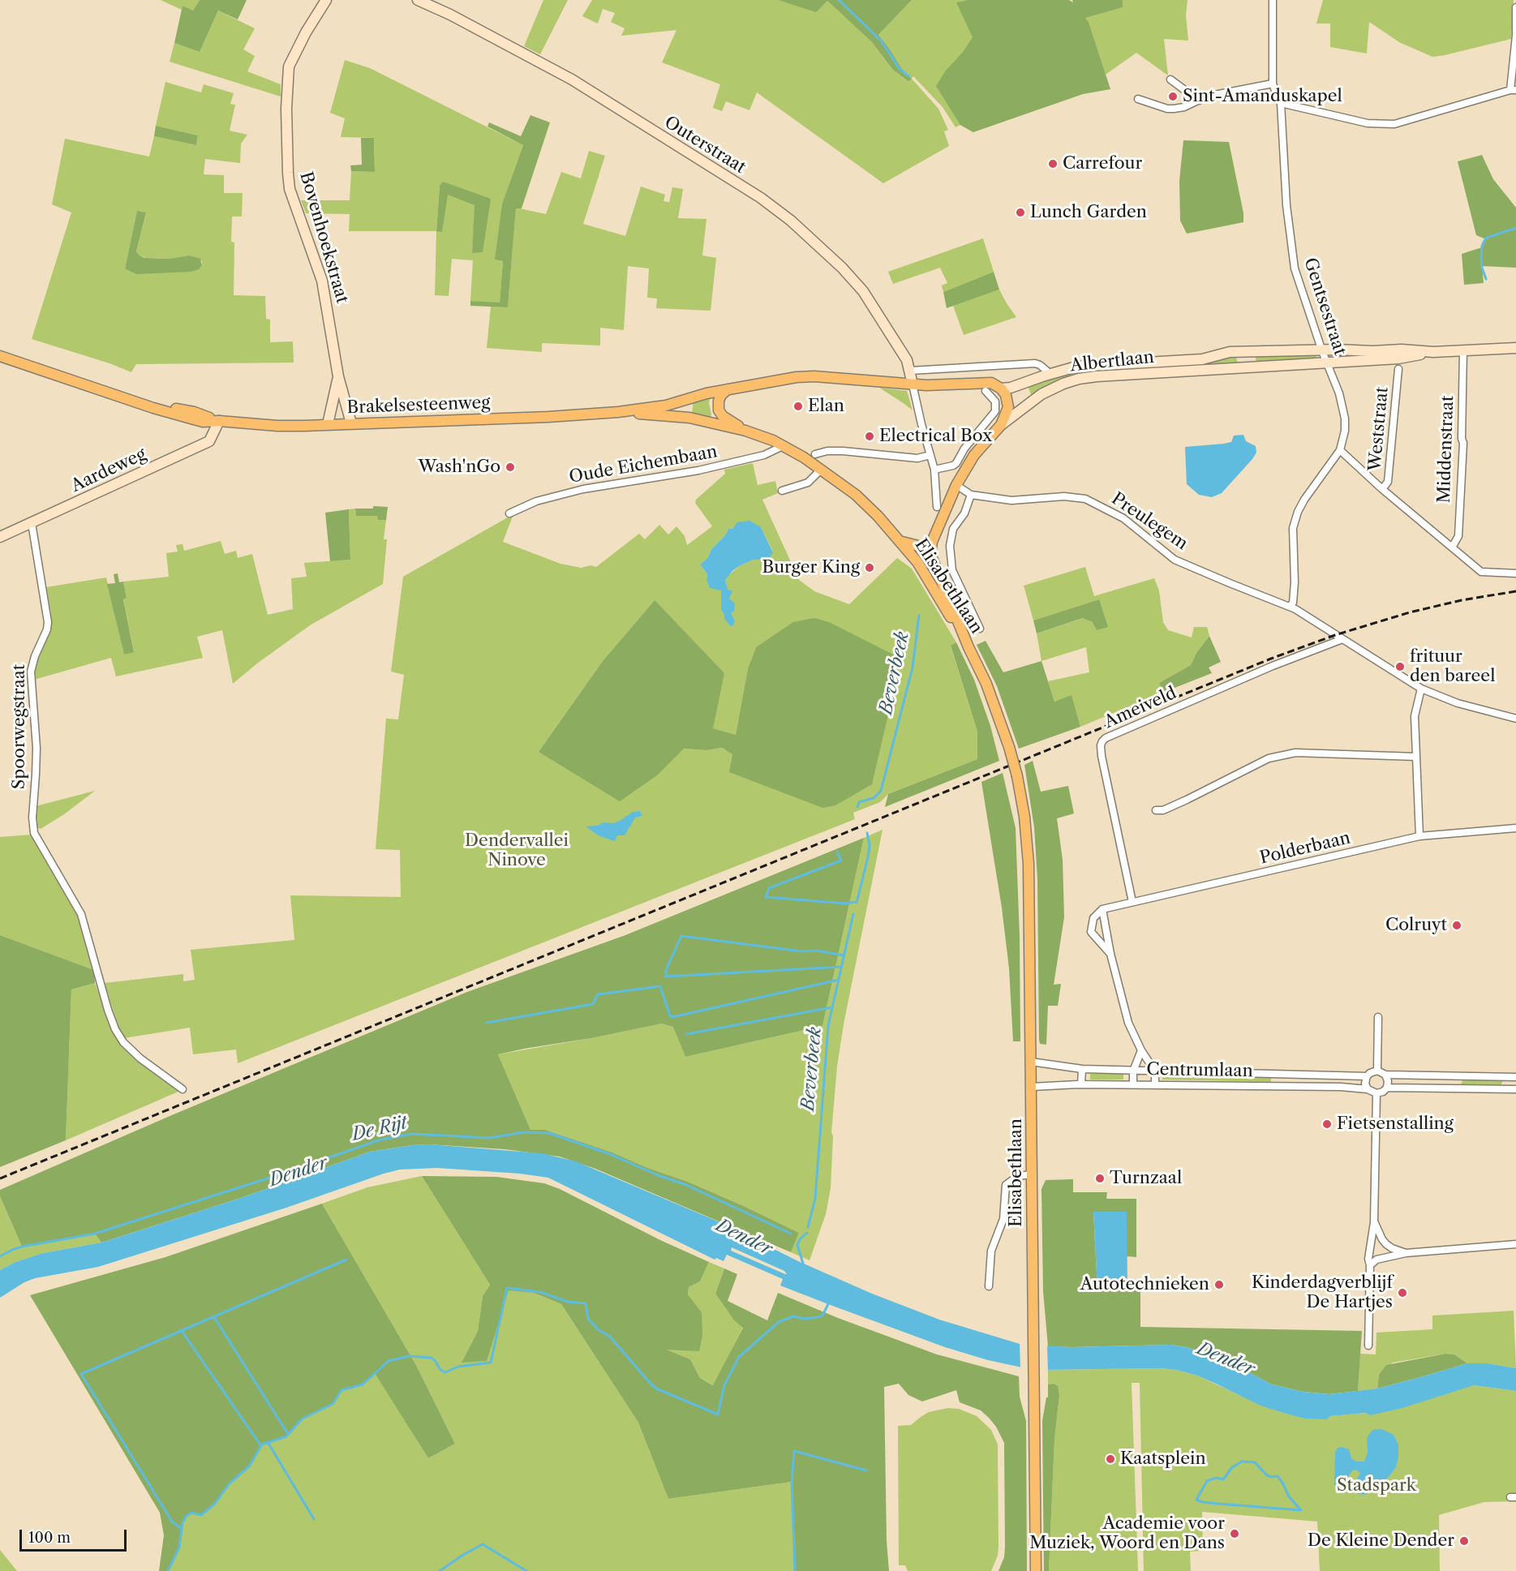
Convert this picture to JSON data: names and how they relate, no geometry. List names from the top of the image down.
{
  "streets": {
    "main road": ["Albertlaan", "Brakelsesteenweg", "Elisabethlaan"],
    "street": [
      "Outerstraat",
      "Bovenhoekstraat",
      "Gentsestraat",
      "Weststraat",
      "Middenstraat",
      "Oude Eichembaan",
      "Aardeweg",
      "Preulegem",
      "Ameiveld",
      "Spoorwegstraat",
      "Polderbaan",
      "Centrumlaan"
    ]
  },
  "crossings": [
    ["Outerstraat", "Albertlaan"],
    ["Outerstraat", "Brakelsesteenweg"],
    ["Bovenhoekstraat", "Brakelsesteenweg"],
    ["Gentsestraat", "Albertlaan"],
    ["Gentsestraat", "Preulegem"],
    ["Albertlaan", "Brakelsesteenweg"],
    ["Albertlaan", "Middenstraat"],
    ["Albertlaan", "Preulegem"],
    ["Albertlaan", "Elisabethlaan"],
    ["Brakelsesteenweg", "Aardeweg"],
    ["Brakelsesteenweg", "Elisabethlaan"],
    ["Oude Eichembaan", "Elisabethlaan"],
    ["Aardeweg", "Spoorwegstraat"],
    ["Preulegem", "Elisabethlaan"],
    ["Preulegem", "Ameiveld"],
    ["Elisabethlaan", "Centrumlaan"],
    ["Ameiveld", "Polderbaan"]
  ],
  "water": ["Beverbeek", "De Rijt", "Dender"],
  "parks": ["Dendervallei Ninove", "Stadspark"],
  "places": [
    "Sint-Amanduskapel",
    "Carrefour",
    "Lunch Garden",
    "Elan",
    "Electrical Box",
    "Wash'nGo",
    "Burger King",
    "frituur den bareel",
    "Colruyt",
    "Fietsenstalling",
    "Turnzaal",
    "Autotechnieken",
    "Kinderdagverblijf De Hartjes",
    "Kaatsplein",
    "Academie voor Muziek, Woord en Dans",
    "De Kleine Dender"
  ],
  "scale_bar": "100 m"
}
